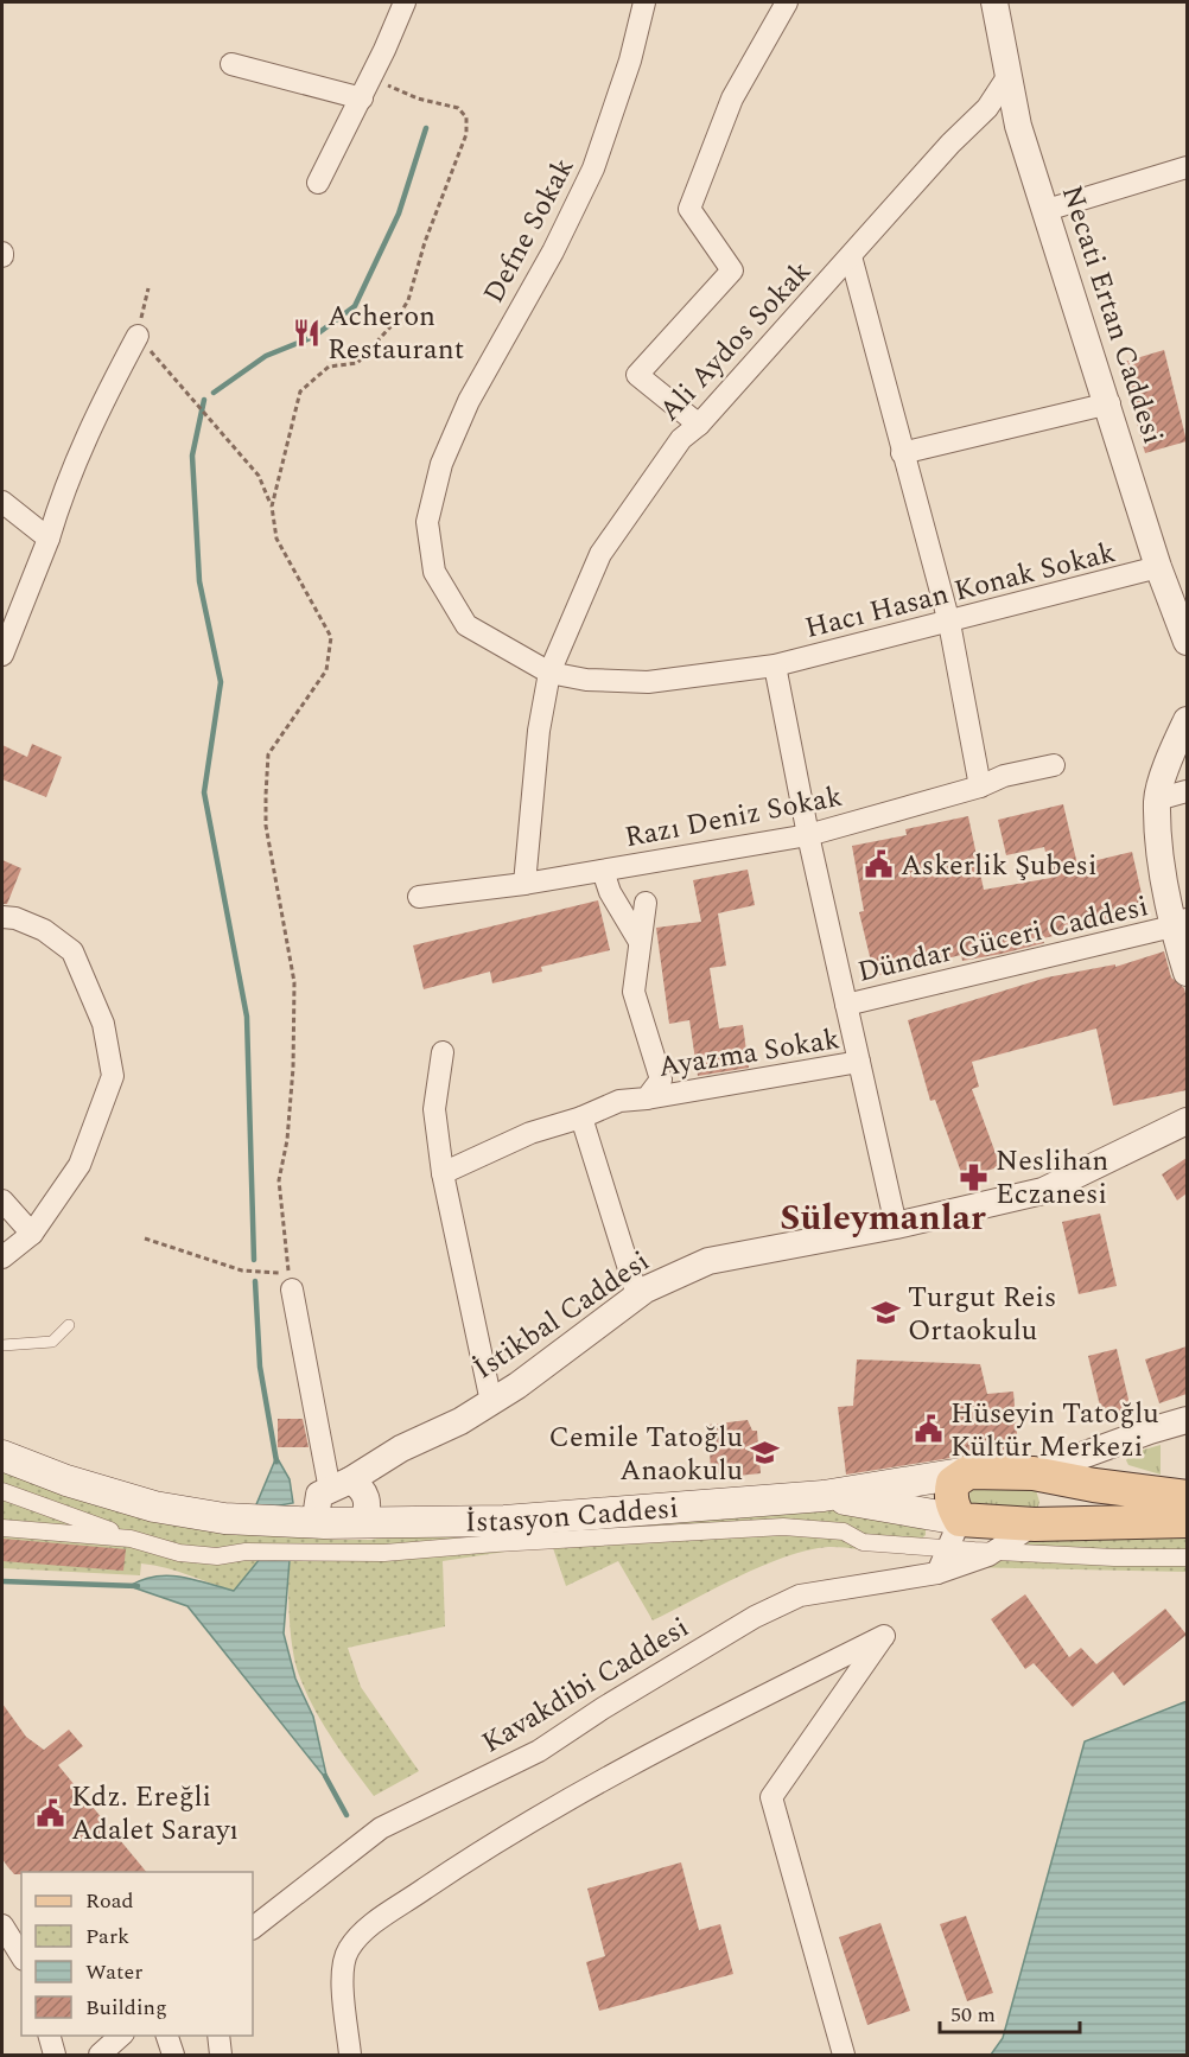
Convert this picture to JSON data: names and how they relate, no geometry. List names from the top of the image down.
{
  "streets": {
    "main road": ["İstasyon Caddesi"],
    "street": [
      "Defne Sokak",
      "Necati Ertan Caddesi",
      "Ali Aydos Sokak",
      "Hacı Hasan Konak Sokak",
      "Razı Deniz Sokak",
      "Dündar Güceri Caddesi",
      "Ayazma Sokak",
      "İstikbal Caddesi",
      "Kavakdibi Caddesi"
    ]
  },
  "crossings": [
    ["Defne Sokak", "Ali Aydos Sokak"],
    ["Defne Sokak", "Hacı Hasan Konak Sokak"],
    ["Necati Ertan Caddesi", "Ali Aydos Sokak"],
    ["Necati Ertan Caddesi", "Hacı Hasan Konak Sokak"],
    ["Ali Aydos Sokak", "Razı Deniz Sokak"],
    ["İstikbal Caddesi", "İstasyon Caddesi"]
  ],
  "districts": ["Süleymanlar"],
  "places": {
    "restaurant": ["Acheron Restaurant"],
    "public building": ["Askerlik Şubesi", "Hüseyin Tatoğlu Kültür Merkezi", "Kdz. Ereğli Adalet Sarayı"],
    "pharmacy": ["Neslihan Eczanesi"],
    "school or university": ["Turgut Reis Ortaokulu", "Cemile Tatoğlu Anaokulu"]
  },
  "legend": [
    "Road",
    "Park",
    "Water",
    "Building"
  ],
  "scale_bar": "50 m"
}
